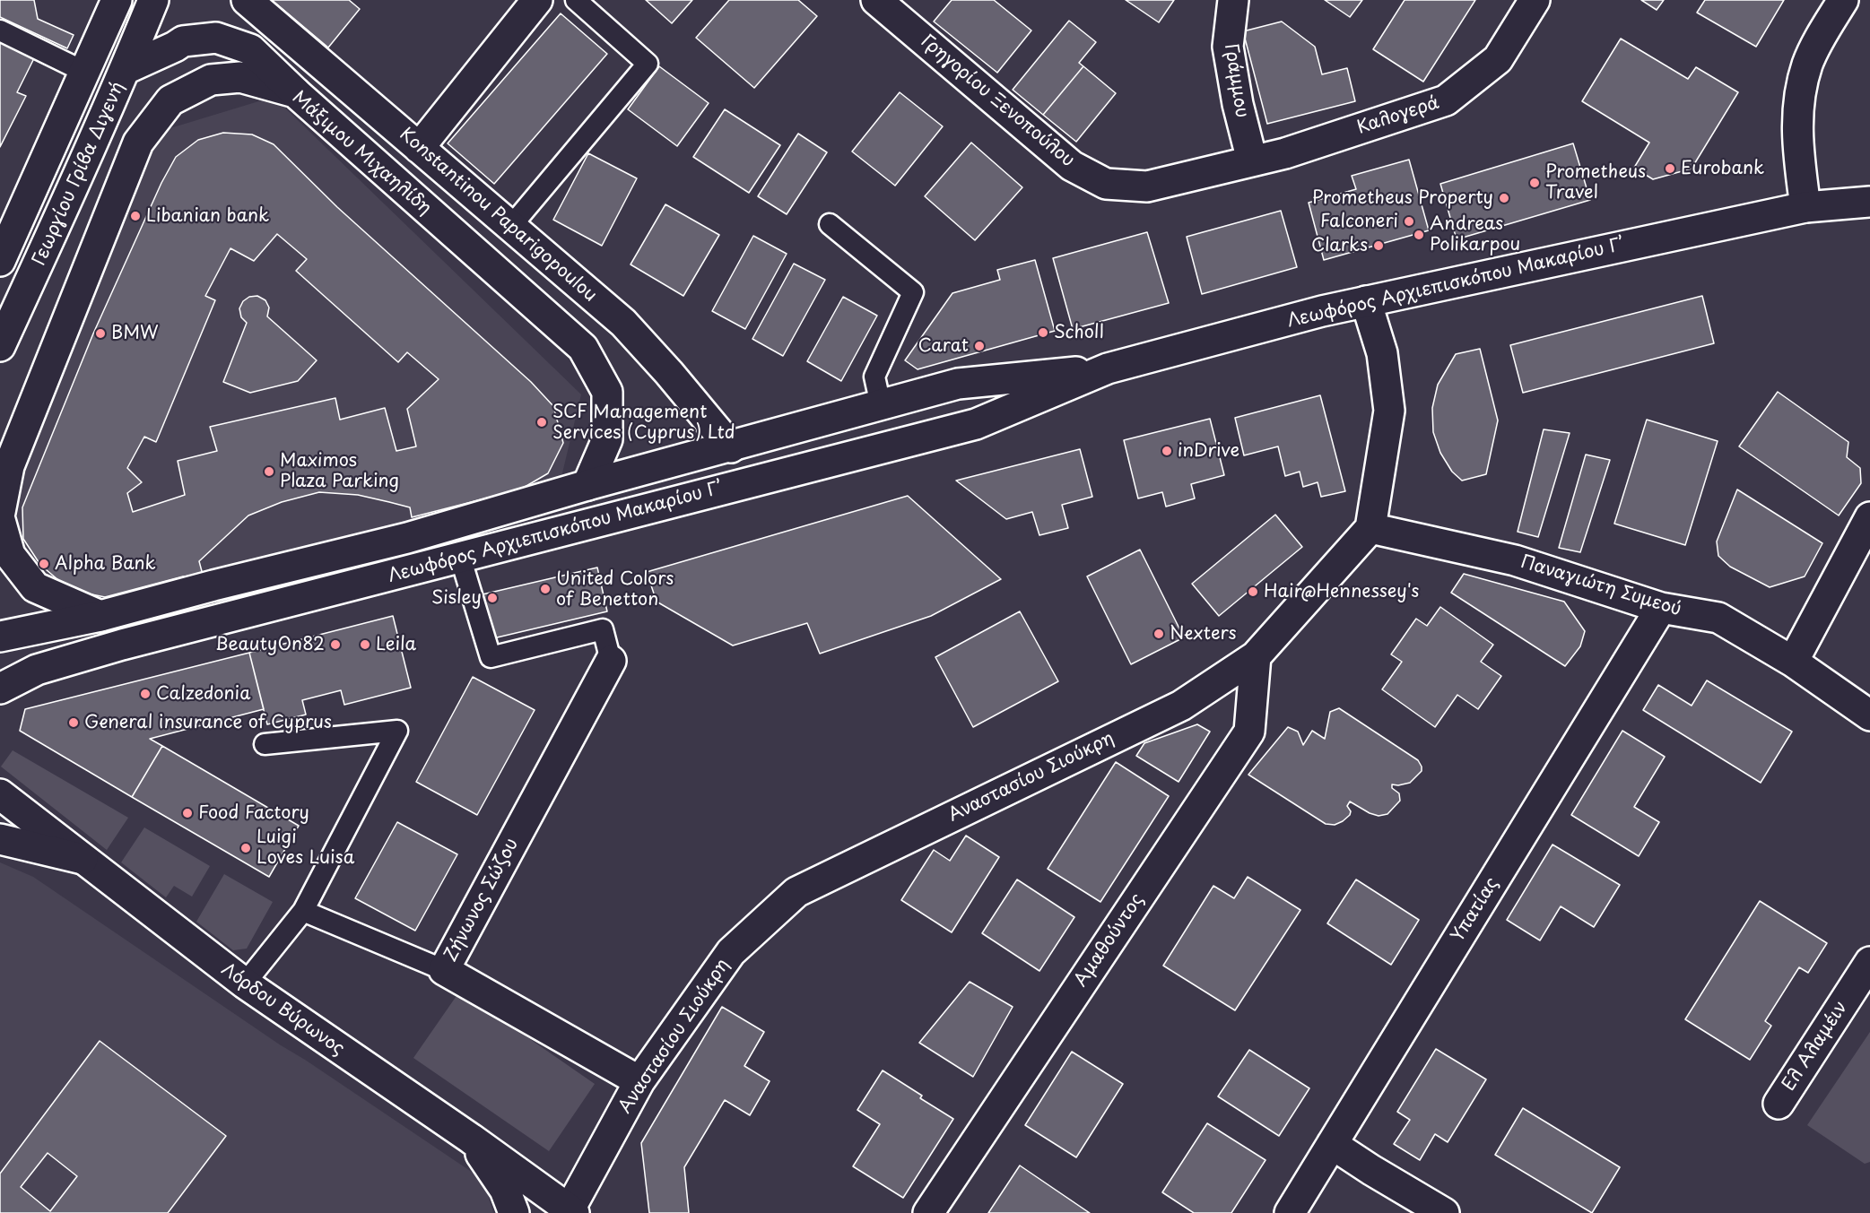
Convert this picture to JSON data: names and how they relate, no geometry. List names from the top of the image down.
{
  "streets": {
    "street": [
      "Γράμμου",
      "Γρηγορίου Ξενοπούλου",
      "Καλογερά",
      "Μάξιμου Μιχαηλίδη",
      "Γεωργίου Γρίβα Διγενή",
      "Konstantinou Paparigopoulou",
      "Λεωφόρος Αρχιεπισκόπου Μακαρίου Γ’",
      "Παναγιώτη Συμεού",
      "Αναστασίου Σιούκρη",
      "Ζήνωνος Σώζου",
      "Υπατίας",
      "Αμαθούντος",
      "Λόρδου Βύρωνος",
      "Ελ Αλαμέιν"
    ]
  },
  "crossings": [
    ["Γράμμου", "Γρηγορίου Ξενοπούλου"],
    ["Γράμμου", "Καλογερά"],
    ["Γρηγορίου Ξενοπούλου", "Καλογερά"],
    ["Μάξιμου Μιχαηλίδη", "Λεωφόρος Αρχιεπισκόπου Μακαρίου Γ’"],
    ["Konstantinou Paparigopoulou", "Λεωφόρος Αρχιεπισκόπου Μακαρίου Γ’"],
    ["Παναγιώτη Συμεού", "Αναστασίου Σιούκρη"],
    ["Παναγιώτη Συμεού", "Υπατίας"],
    ["Αναστασίου Σιούκρη", "Ζήνωνος Σώζου"],
    ["Αναστασίου Σιούκρη", "Αμαθούντος"],
    ["Αναστασίου Σιούκρη", "Λόρδου Βύρωνος"]
  ],
  "places": [
    "Eurobank",
    "Prometheus Travel",
    "Prometheus Property",
    "Libanian bank",
    "Falconeri",
    "Andreas Polikarpou",
    "Clarks",
    "Scholl",
    "BMW",
    "Carat",
    "SCF Management Services (Cyprus) Ltd",
    "inDrive",
    "Maximos Plaza Parking",
    "Alpha Bank",
    "United Colors of Benetton",
    "Hair@Hennessey's",
    "Sisley",
    "Nexters",
    "BeautyOn82",
    "Leila",
    "Calzedonia",
    "General insurance of Cyprus",
    "Food Factory",
    "Luigi Loves Luisa"
  ]
}
